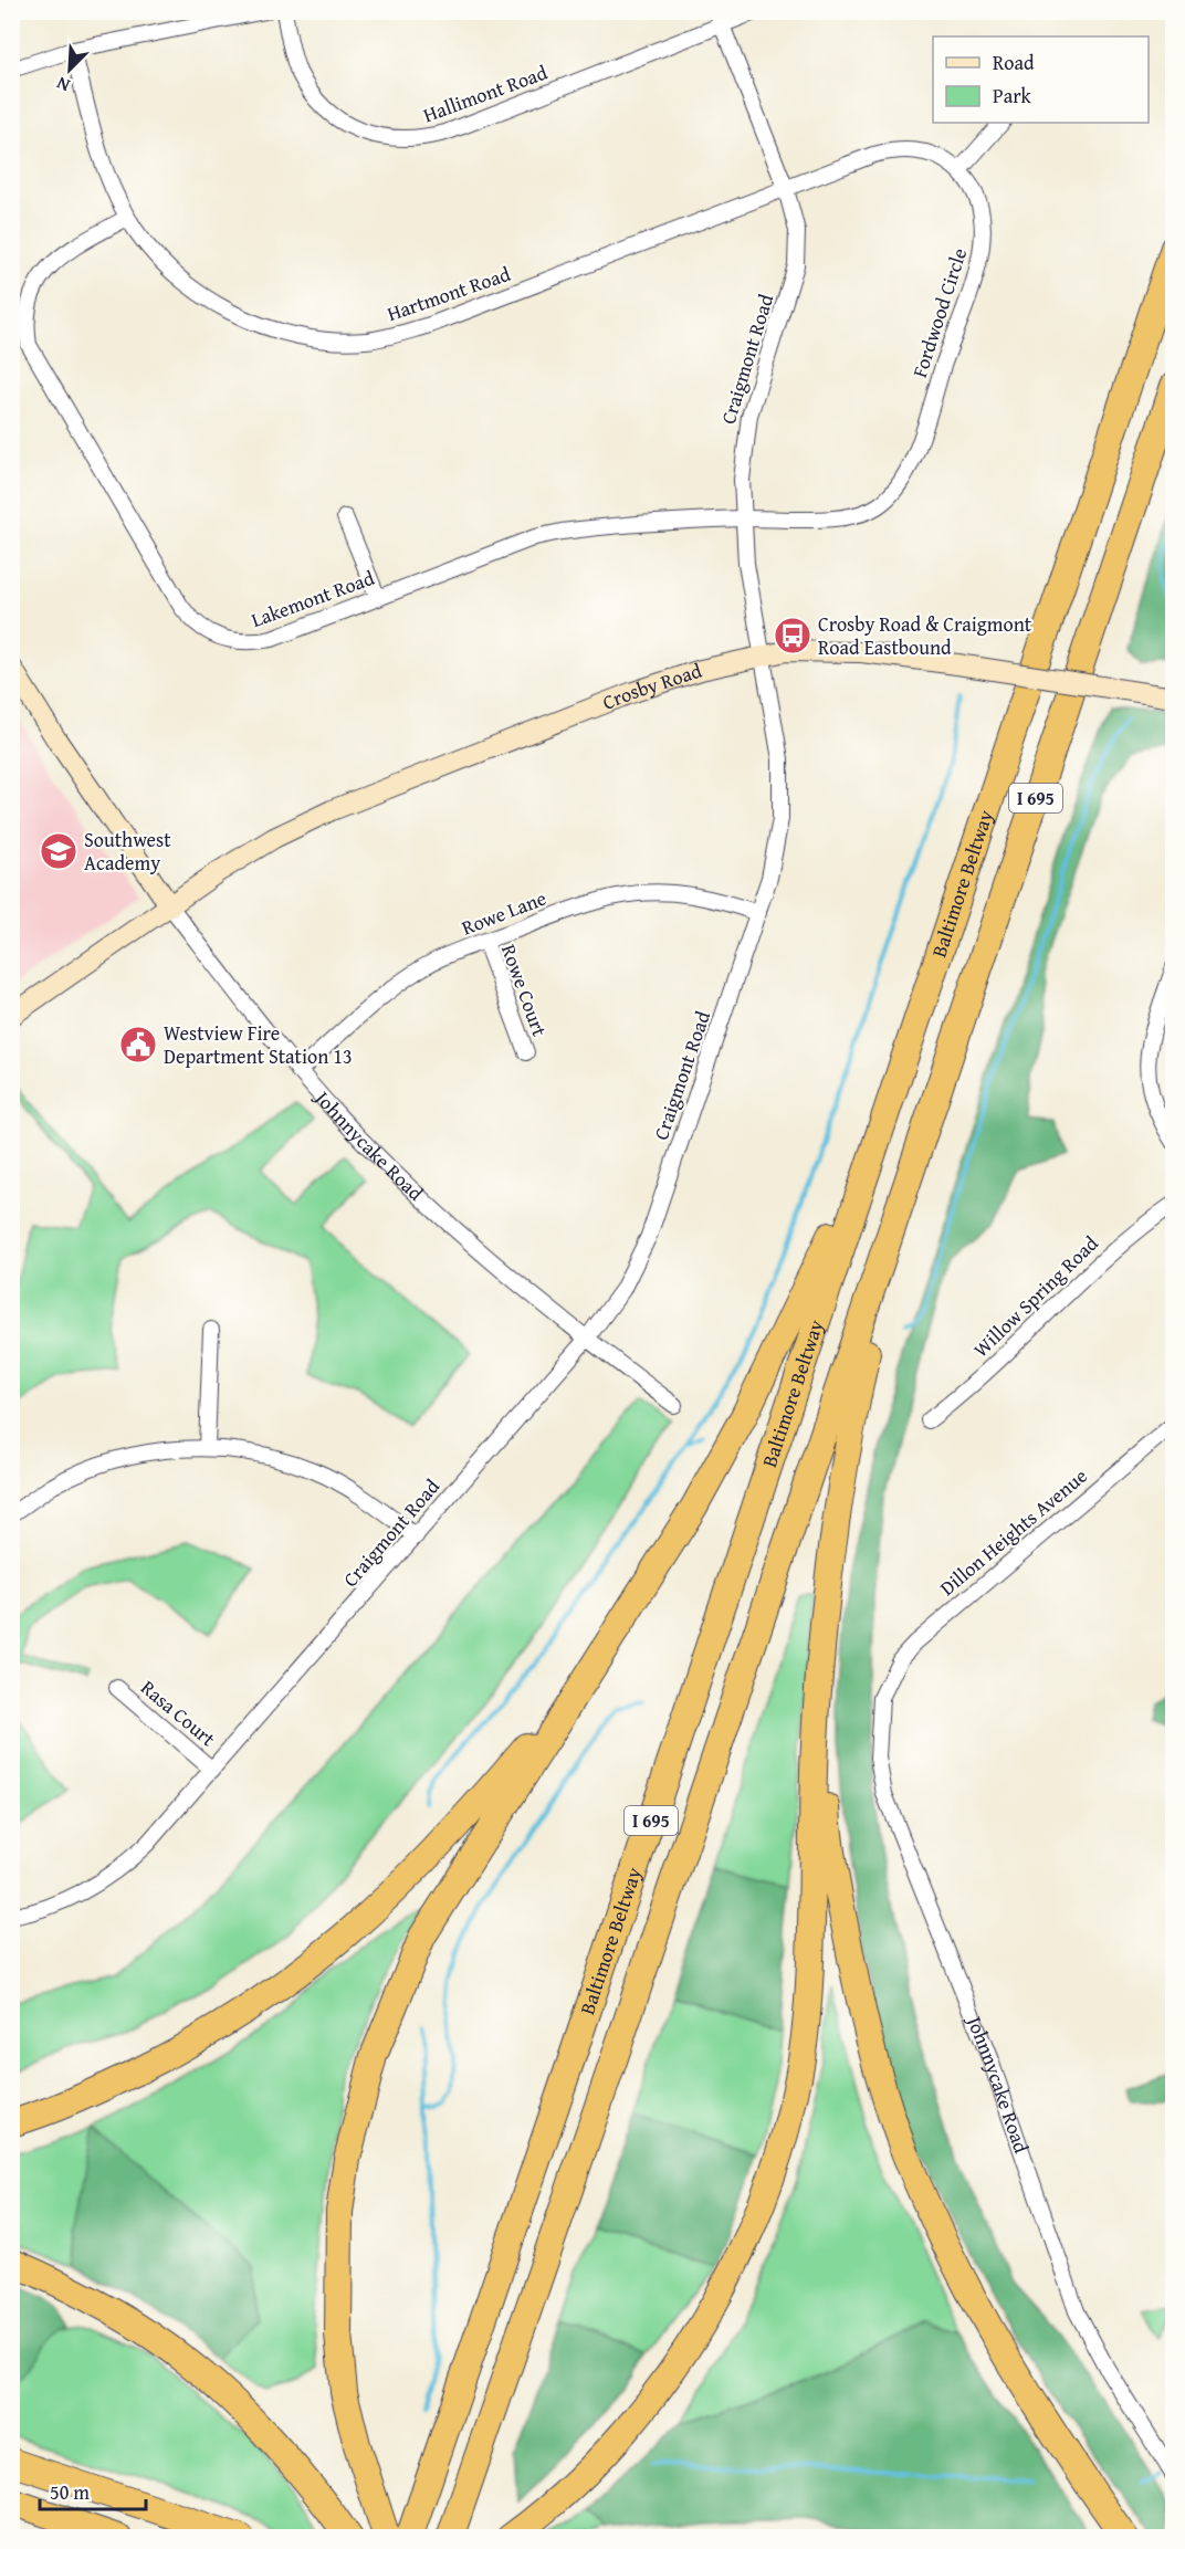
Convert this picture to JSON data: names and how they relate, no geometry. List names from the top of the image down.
{
  "streets": {
    "highway": ["I 695", "Baltimore Beltway"],
    "main road": ["Crosby Road", "Johnnycake Road"],
    "street": [
      "Hallimont Road",
      "Hartmont Road",
      "Fordwood Circle",
      "Craigmont Road",
      "Lakemont Road",
      "Rowe Lane",
      "Rowe Court",
      "Willow Spring Road",
      "Dillon Heights Avenue",
      "Rasa Court"
    ]
  },
  "crossings": [
    ["Hallimont Road", "Craigmont Road"],
    ["Hartmont Road", "Fordwood Circle"],
    ["Hartmont Road", "Craigmont Road"],
    ["Hartmont Road", "Lakemont Road"],
    ["Fordwood Circle", "Craigmont Road"],
    ["Fordwood Circle", "Lakemont Road"],
    ["Craigmont Road", "Lakemont Road"],
    ["Craigmont Road", "Crosby Road"],
    ["Craigmont Road", "Rowe Lane"],
    ["Craigmont Road", "Johnnycake Road"],
    ["Craigmont Road", "Rasa Court"],
    ["Crosby Road", "Johnnycake Road"],
    ["Rowe Lane", "Rowe Court"],
    ["Rowe Lane", "Johnnycake Road"],
    ["Johnnycake Road", "Dillon Heights Avenue"]
  ],
  "places": {
    "bus stop": ["Crosby Road & Craigmont Road Eastbound"],
    "school or university": ["Southwest Academy"],
    "public building": ["Westview Fire Department Station 13"]
  },
  "legend": ["Road", "Park"],
  "scale_bar": "50 m",
  "north": "bottom left"
}
